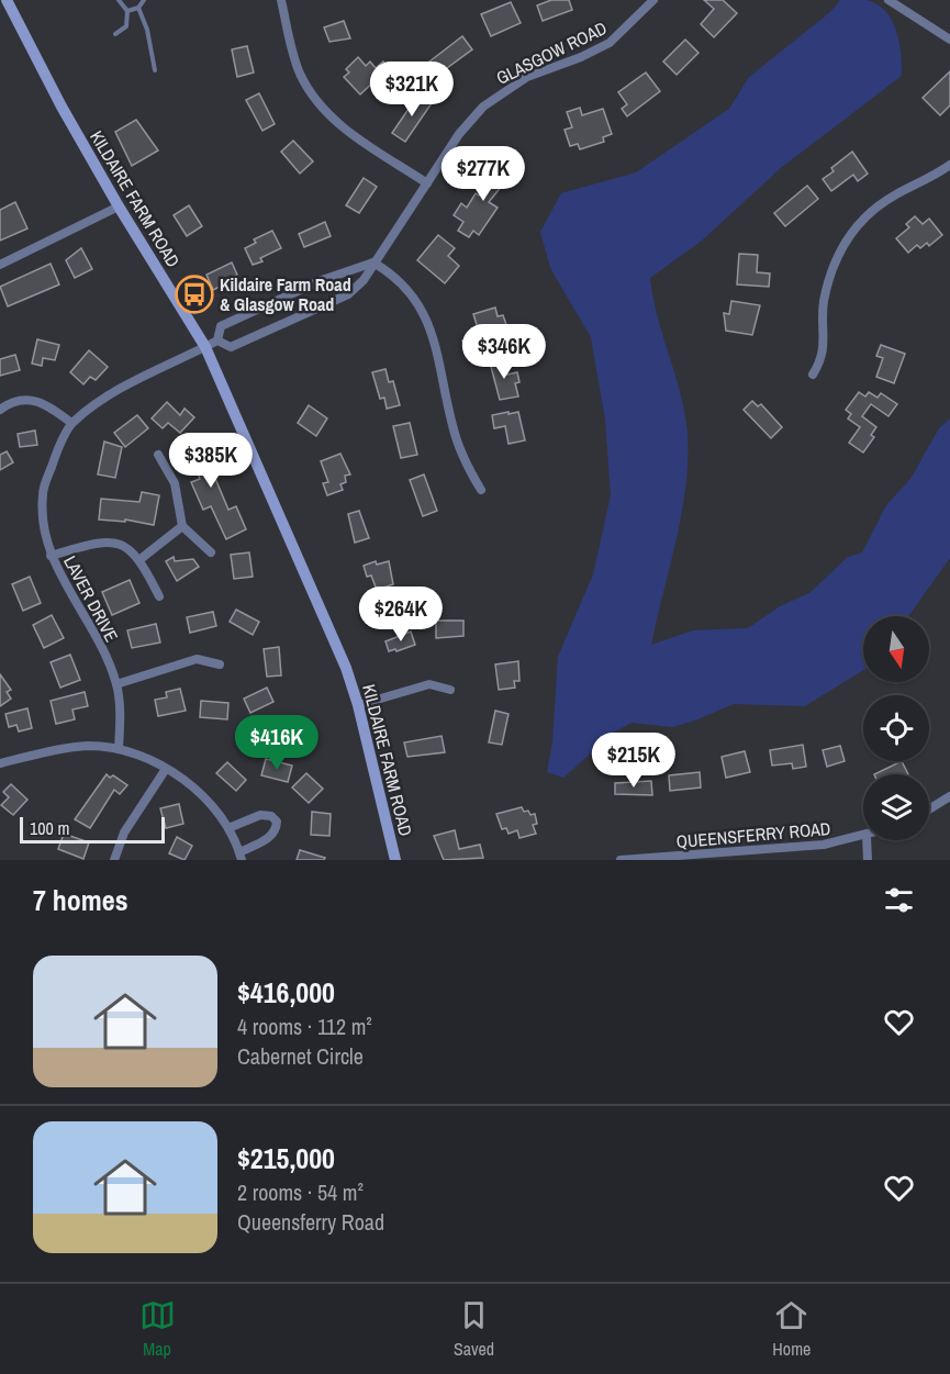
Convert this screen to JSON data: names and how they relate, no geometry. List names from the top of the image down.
{
  "streets": {
    "main road": ["KILDAIRE FARM ROAD"],
    "street": ["GLASGOW ROAD", "LAVER DRIVE", "QUEENSFERRY ROAD"]
  },
  "crossings": [
    ["GLASGOW ROAD", "KILDAIRE FARM ROAD"],
    ["GLASGOW ROAD", "LAVER DRIVE"],
    ["KILDAIRE FARM ROAD", "LAVER DRIVE"]
  ],
  "places": {
    "bus stop": ["Kildaire Farm Road & Glasgow Road"]
  },
  "scale_bar": "100 m",
  "north": "bottom",
  "page": {
    "price": [
      "$321K",
      "$277K",
      "$346K",
      "$385K",
      "$264K",
      "$416K",
      "$215K"
    ],
    "scale": "100 m",
    "heading": "7 homes",
    "list": [
      {
        "name": "$416,000",
        "note": "4 rooms · 112 m² · Cabernet Circle"
      },
      {
        "name": "$215,000",
        "note": "2 rooms · 54 m² · Queensferry Road"
      }
    ],
    "tabs": ["Map", "Saved", "Home"]
  }
}
